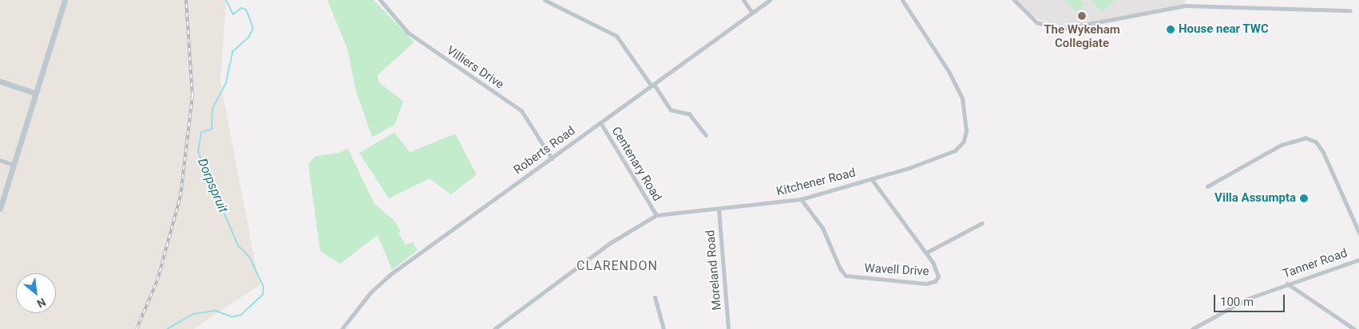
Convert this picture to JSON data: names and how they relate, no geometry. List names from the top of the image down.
{
  "streets": {
    "street": [
      "Villiers Drive",
      "Roberts Road",
      "Centenary Road",
      "Kitchener Road",
      "Tanner Road",
      "Moreland Road",
      "Wavell Drive"
    ]
  },
  "crossings": [
    ["Villiers Drive", "Roberts Road"],
    ["Roberts Road", "Centenary Road"],
    ["Centenary Road", "Kitchener Road"],
    ["Kitchener Road", "Moreland Road"],
    ["Kitchener Road", "Wavell Drive"]
  ],
  "districts": ["CLARENDON"],
  "water": ["Dorpspruit"],
  "places": ["The Wykeham Collegiate", "House near TWC", "Villa Assumpta"],
  "scale_bar": "100 m",
  "north": "bottom right"
}
